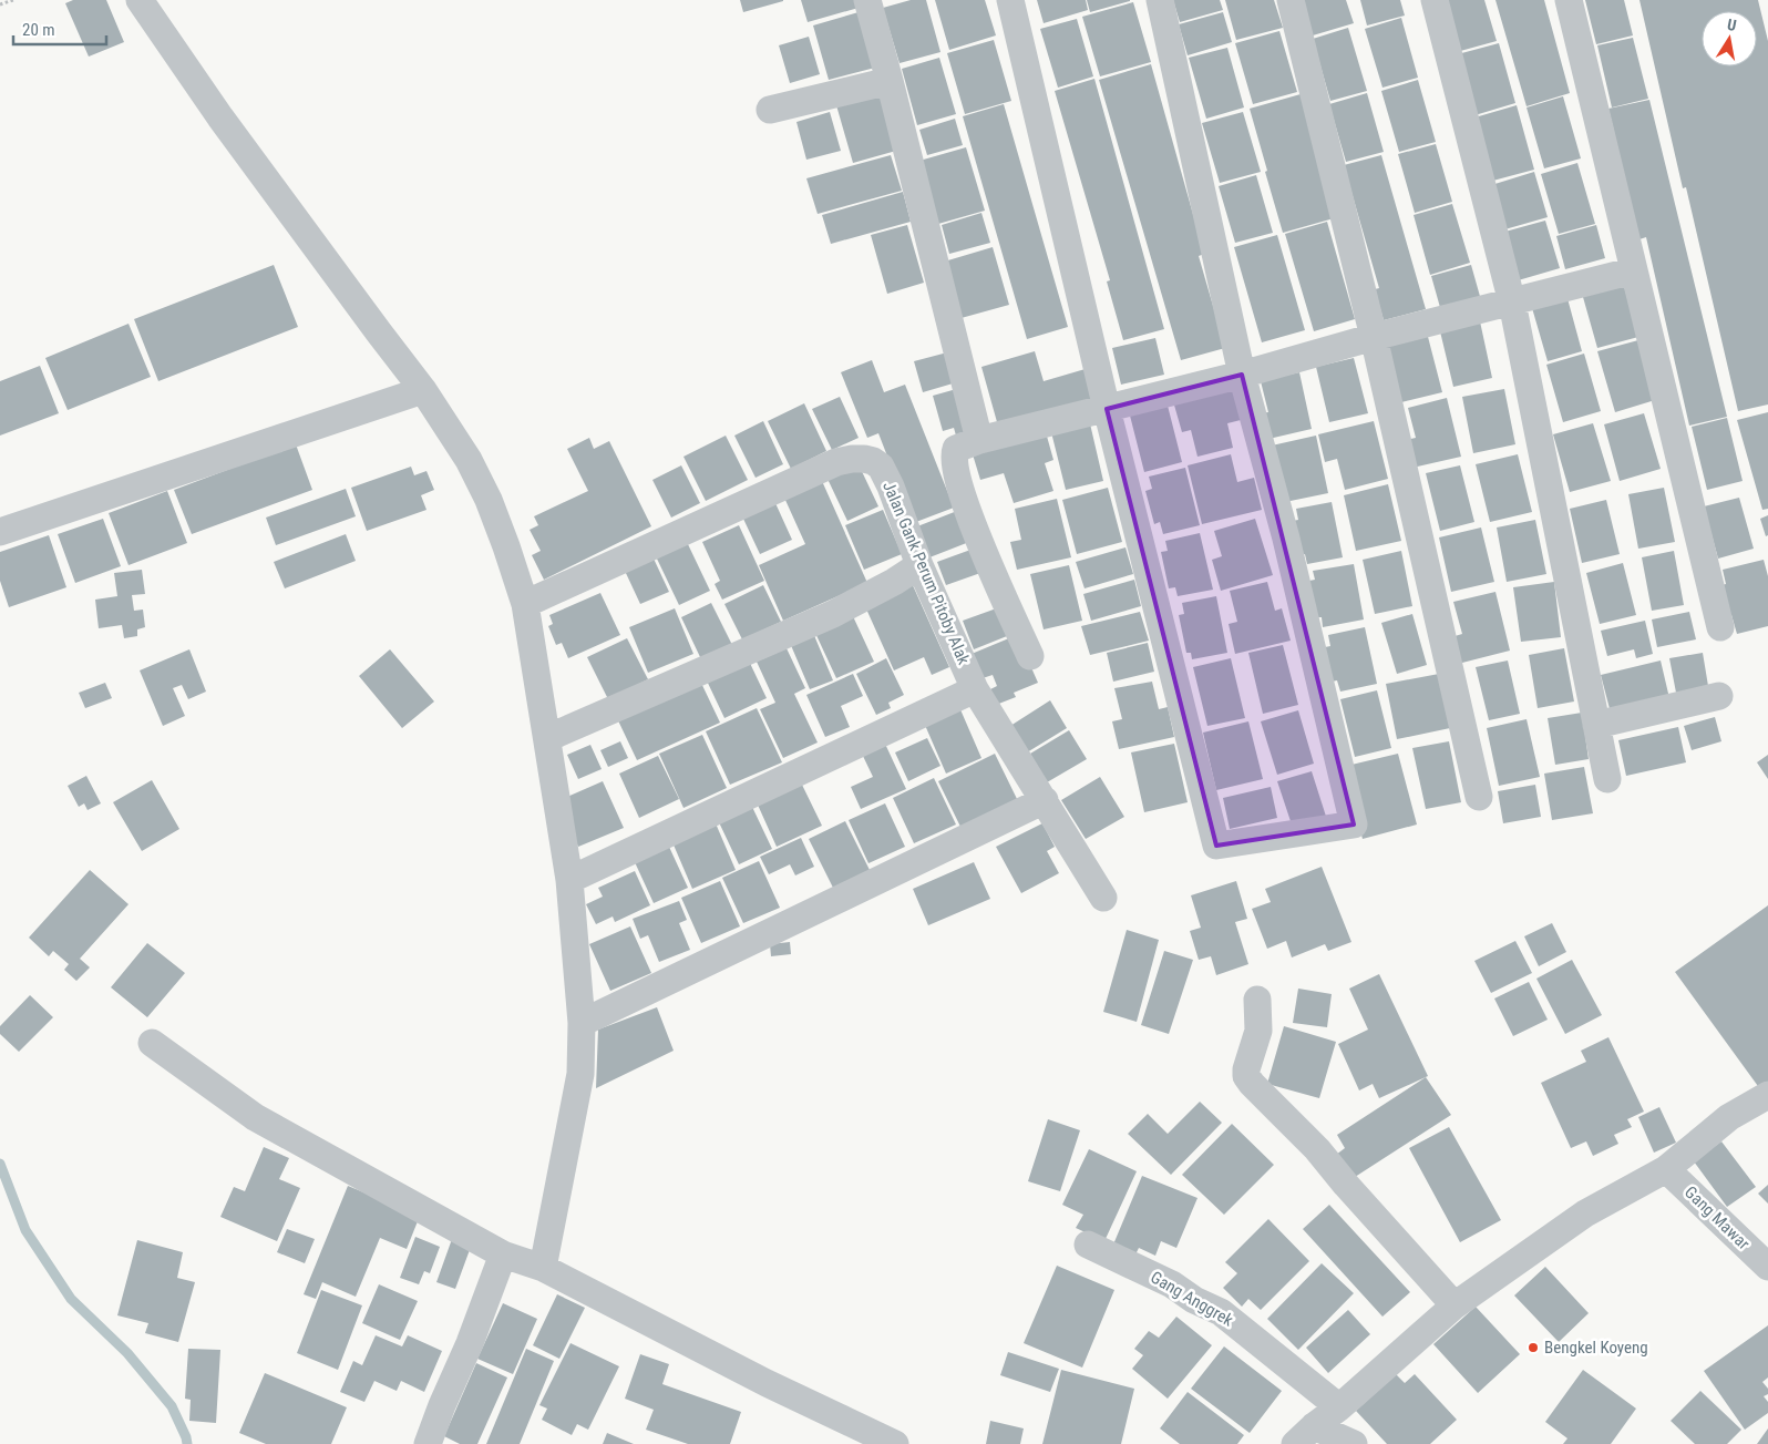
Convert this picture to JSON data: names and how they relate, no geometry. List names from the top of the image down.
{
  "streets": {
    "street": ["Jalan Gank Perum Pitoby Alak", "Gang Mawar", "Gang Anggrek"]
  },
  "places": ["Bengkel Koyeng"],
  "scale_bar": "20 m",
  "north": "top"
}
